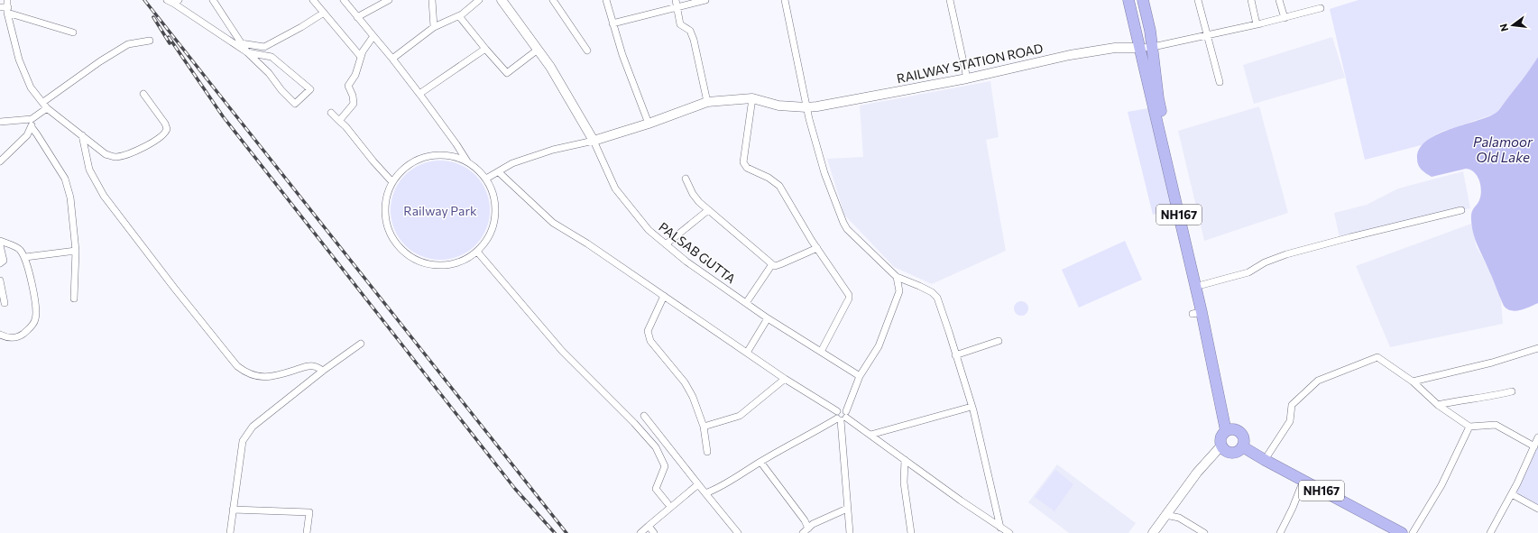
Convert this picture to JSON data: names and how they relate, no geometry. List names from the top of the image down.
{
  "streets": {
    "highway": ["NH167"],
    "street": ["RAILWAY STATION ROAD", "PALSAB GUTTA"]
  },
  "crossings": [
    ["RAILWAY STATION ROAD", "NH167"],
    ["RAILWAY STATION ROAD", "PALSAB GUTTA"]
  ],
  "water": ["Palamoor Old Lake"],
  "parks": ["Railway Park"],
  "north": "left"
}
